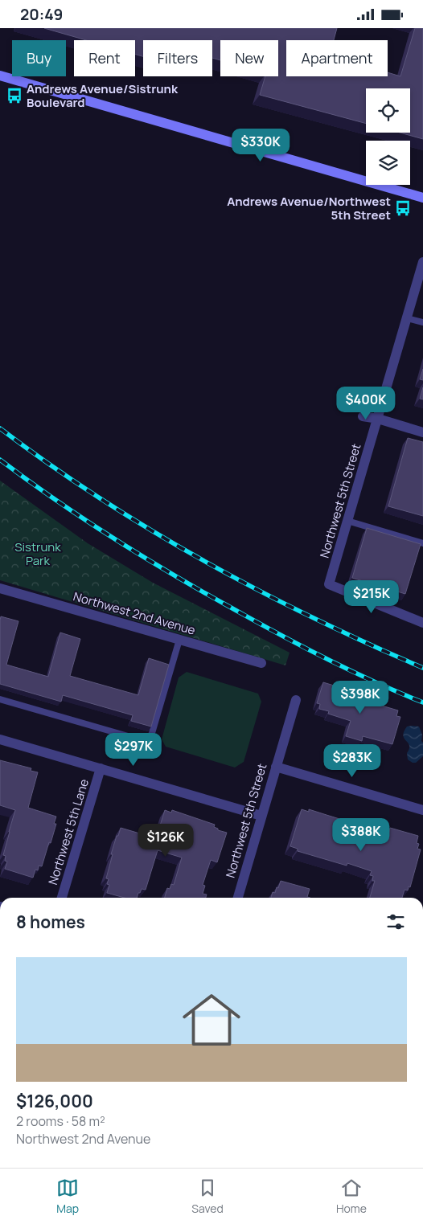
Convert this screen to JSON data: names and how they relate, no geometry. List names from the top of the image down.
{
  "streets": {
    "street": ["Northwest 5th Street", "Northwest 2nd Avenue", "Northwest 5th Lane"]
  },
  "parks": ["Sistrunk Park"],
  "places": {
    "bus stop": ["Andrews Avenue/Sistrunk Boulevard", "Andrews Avenue/Northwest 5th Street"]
  },
  "page": {
    "status": "20:49",
    "chip": [
      "Buy",
      "Rent",
      "Filters",
      "New",
      "Apartment"
    ],
    "price": [
      "$330K",
      "$400K",
      "$215K",
      "$398K",
      "$297K",
      "$283K",
      "$388K",
      "$126K"
    ],
    "heading": "8 homes",
    "list": [
      {
        "name": "$126,000",
        "note": "2 rooms · 58 m² · Northwest 2nd Avenue"
      }
    ],
    "tabs": ["Map", "Saved", "Home"]
  }
}
